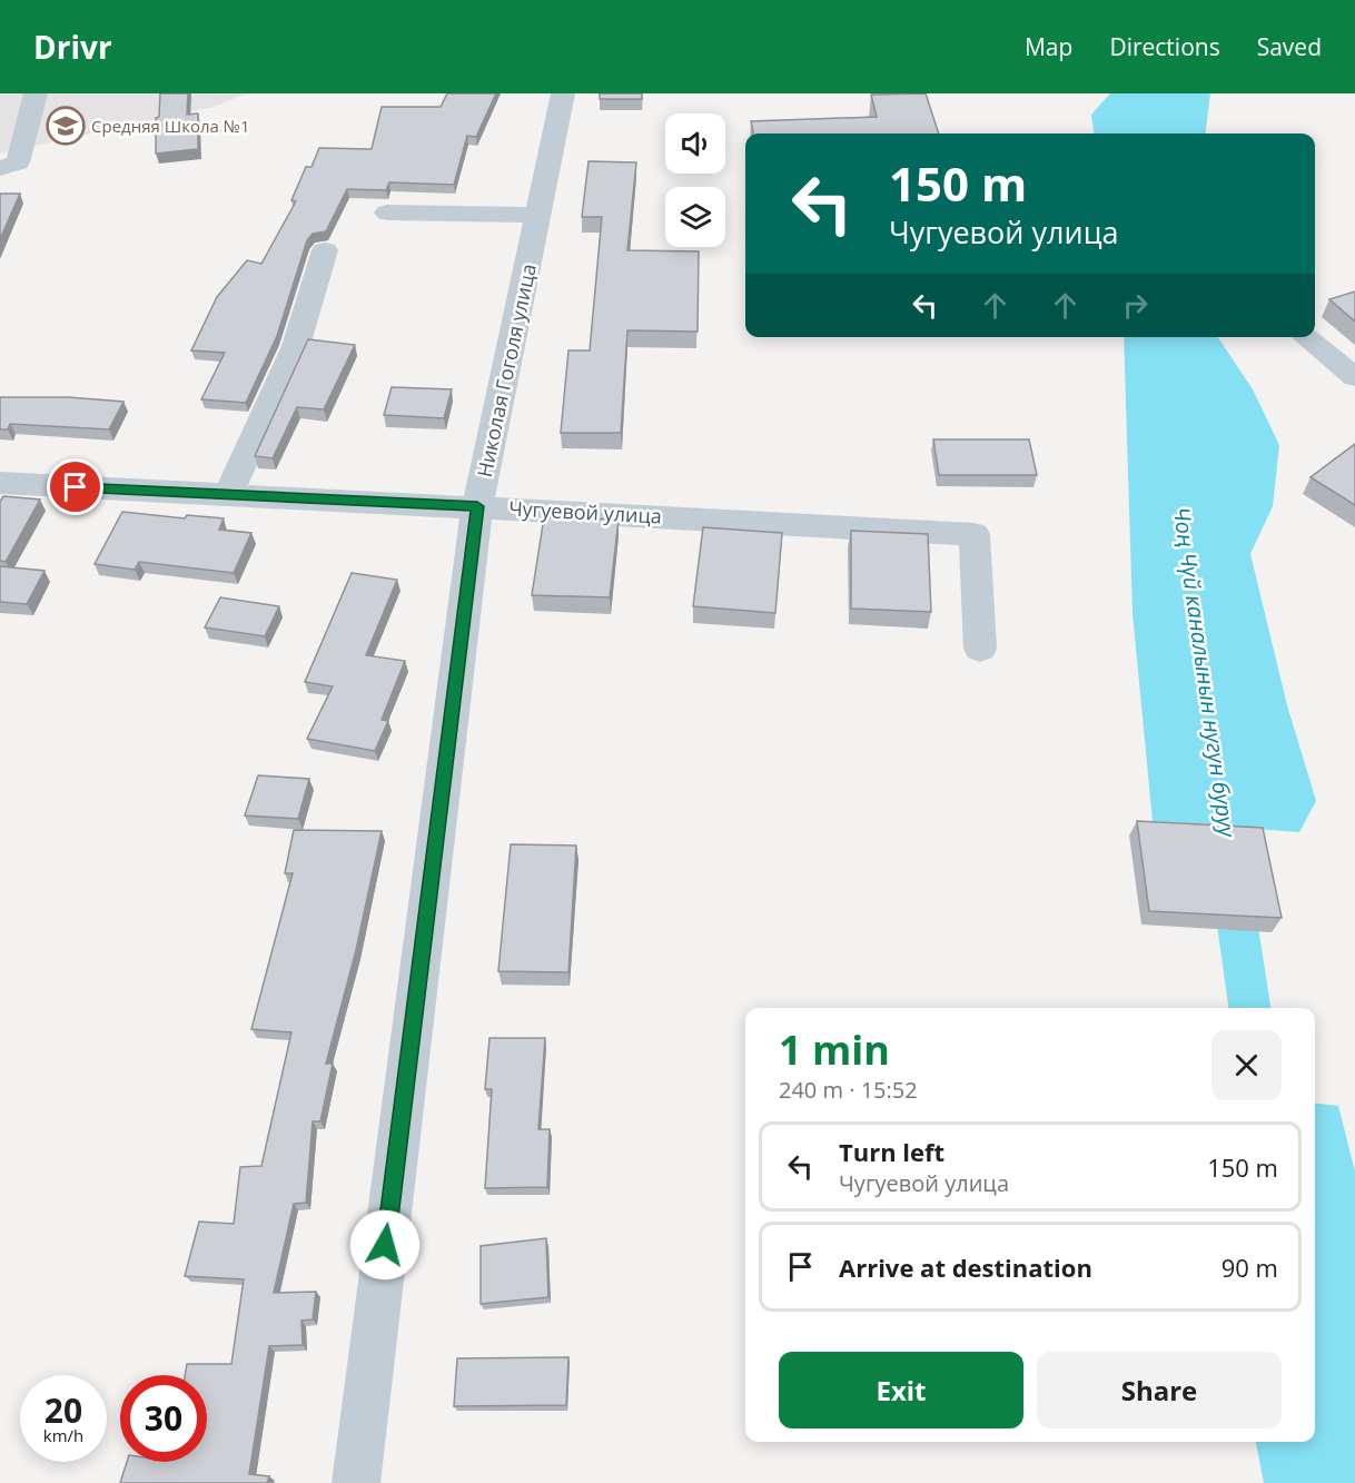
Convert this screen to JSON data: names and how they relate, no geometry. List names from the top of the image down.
{
  "streets": {
    "street": ["Николая Гоголя улица", "Чугуевой улица"]
  },
  "crossings": [
    ["Николая Гоголя улица", "Чугуевой улица"]
  ],
  "water": ["Чоң Чүй каналынын нугун буруу"],
  "places": {
    "school or university": ["Средняя Школа №1"]
  },
  "page": {
    "header": "Drivr",
    "nav": ["Map", "Directions", "Saved"],
    "turn": ["150 m", "Чугуевой улица"],
    "heading": ["1 min", "240 m · 15:52"],
    "list": [
      {
        "name": "Turn left",
        "note": "Чугуевой улица",
        "value": "150 m"
      },
      {
        "name": "Arrive at destination",
        "value": "90 m"
      }
    ],
    "buttons": ["Exit", "Share"],
    "speed": "20 km/h",
    "limit": "30"
  }
}
